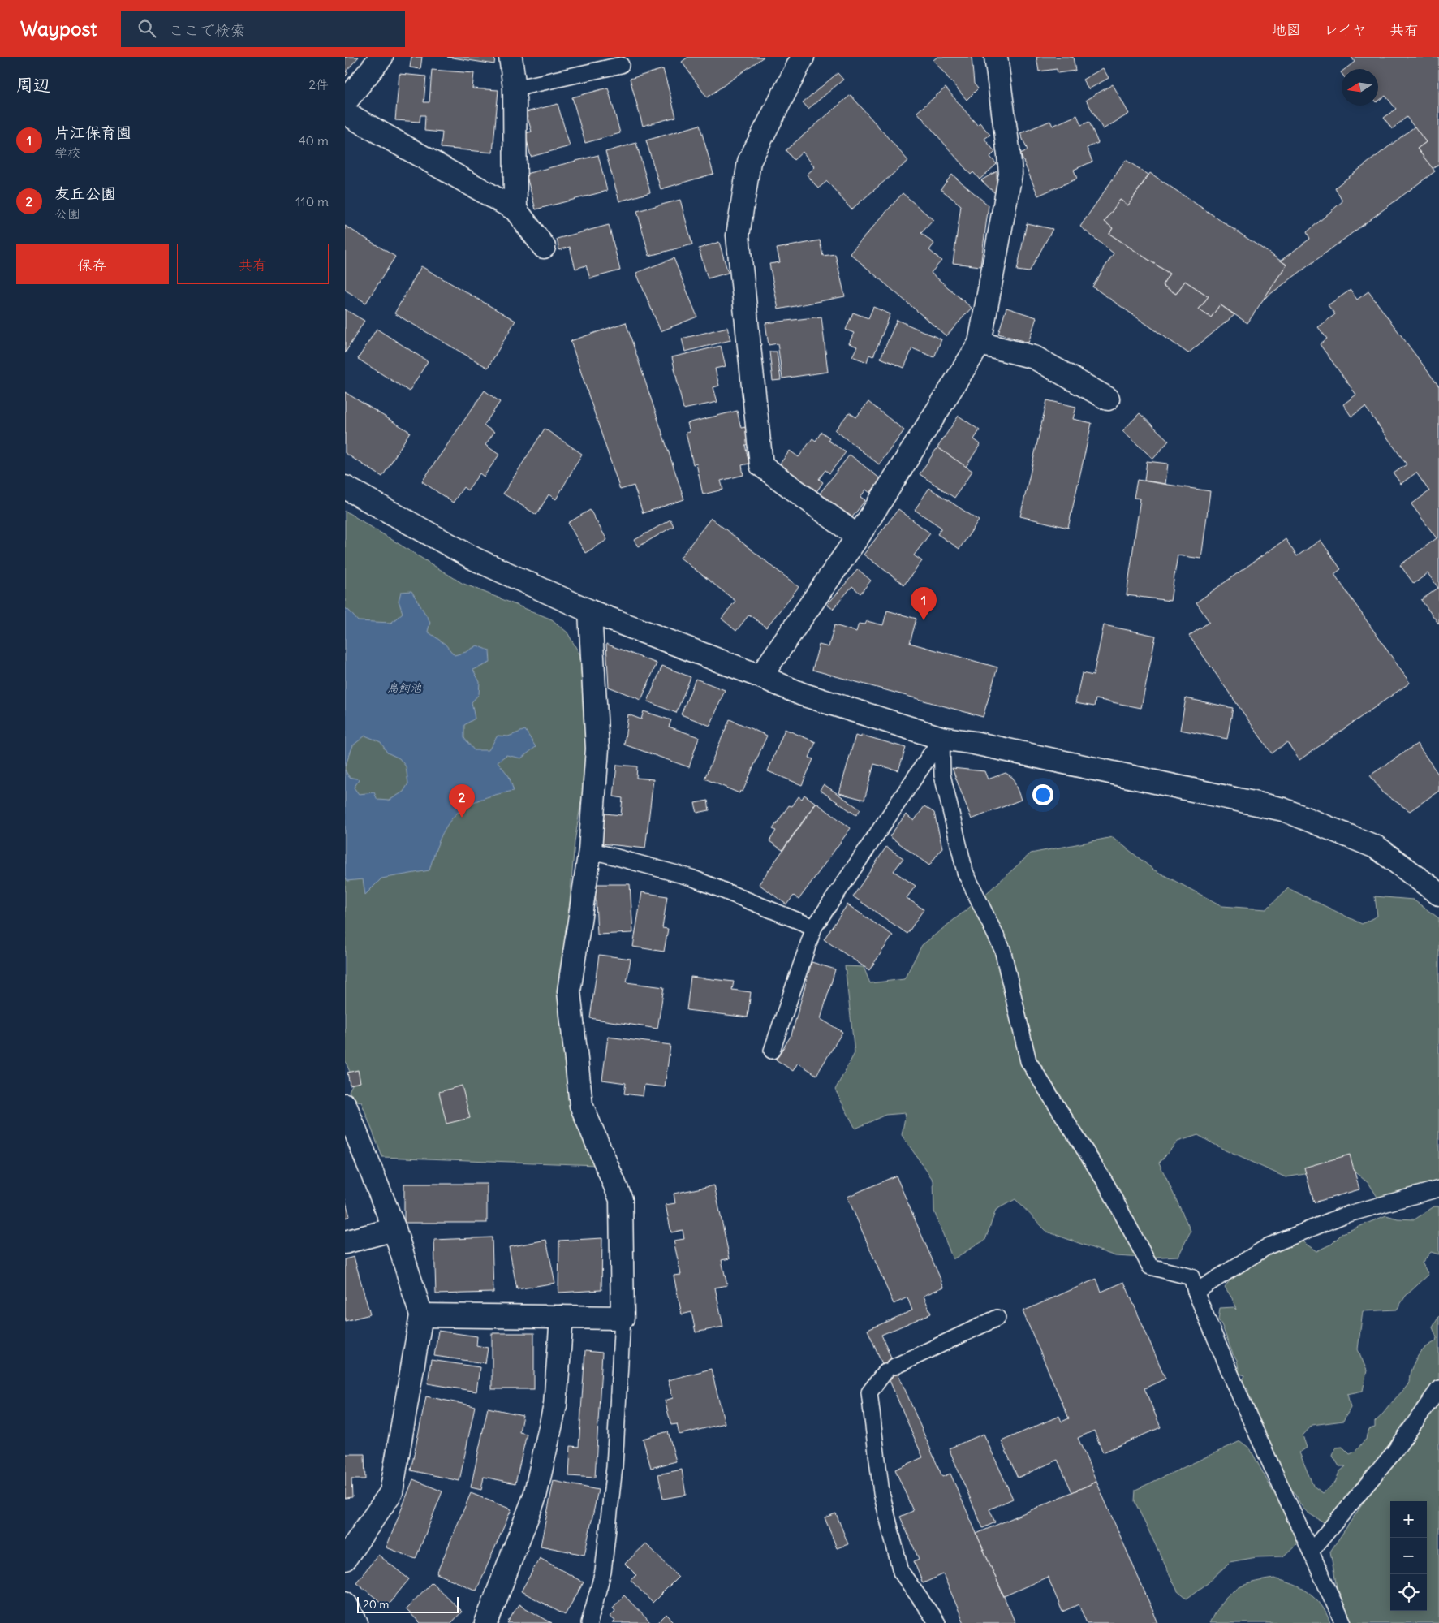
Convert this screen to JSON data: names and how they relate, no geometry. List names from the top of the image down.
{
  "water": ["鳥飼池"],
  "scale_bar": "20 m",
  "north": "left",
  "page": {
    "header": "Waypost",
    "search": "ここで検索",
    "nav": ["地図", "レイヤ", "共有"],
    "heading": ["周辺", "2件"],
    "list": [
      {
        "mark": "1",
        "name": "片江保育園",
        "note": "学校",
        "value": "40 m"
      },
      {
        "mark": "2",
        "name": "友丘公園",
        "note": "公園",
        "value": "110 m"
      }
    ],
    "buttons": ["保存", "共有"],
    "pins": ["1", "2"],
    "map_buttons": ["+", "−"],
    "scale": "20 m"
  }
}
